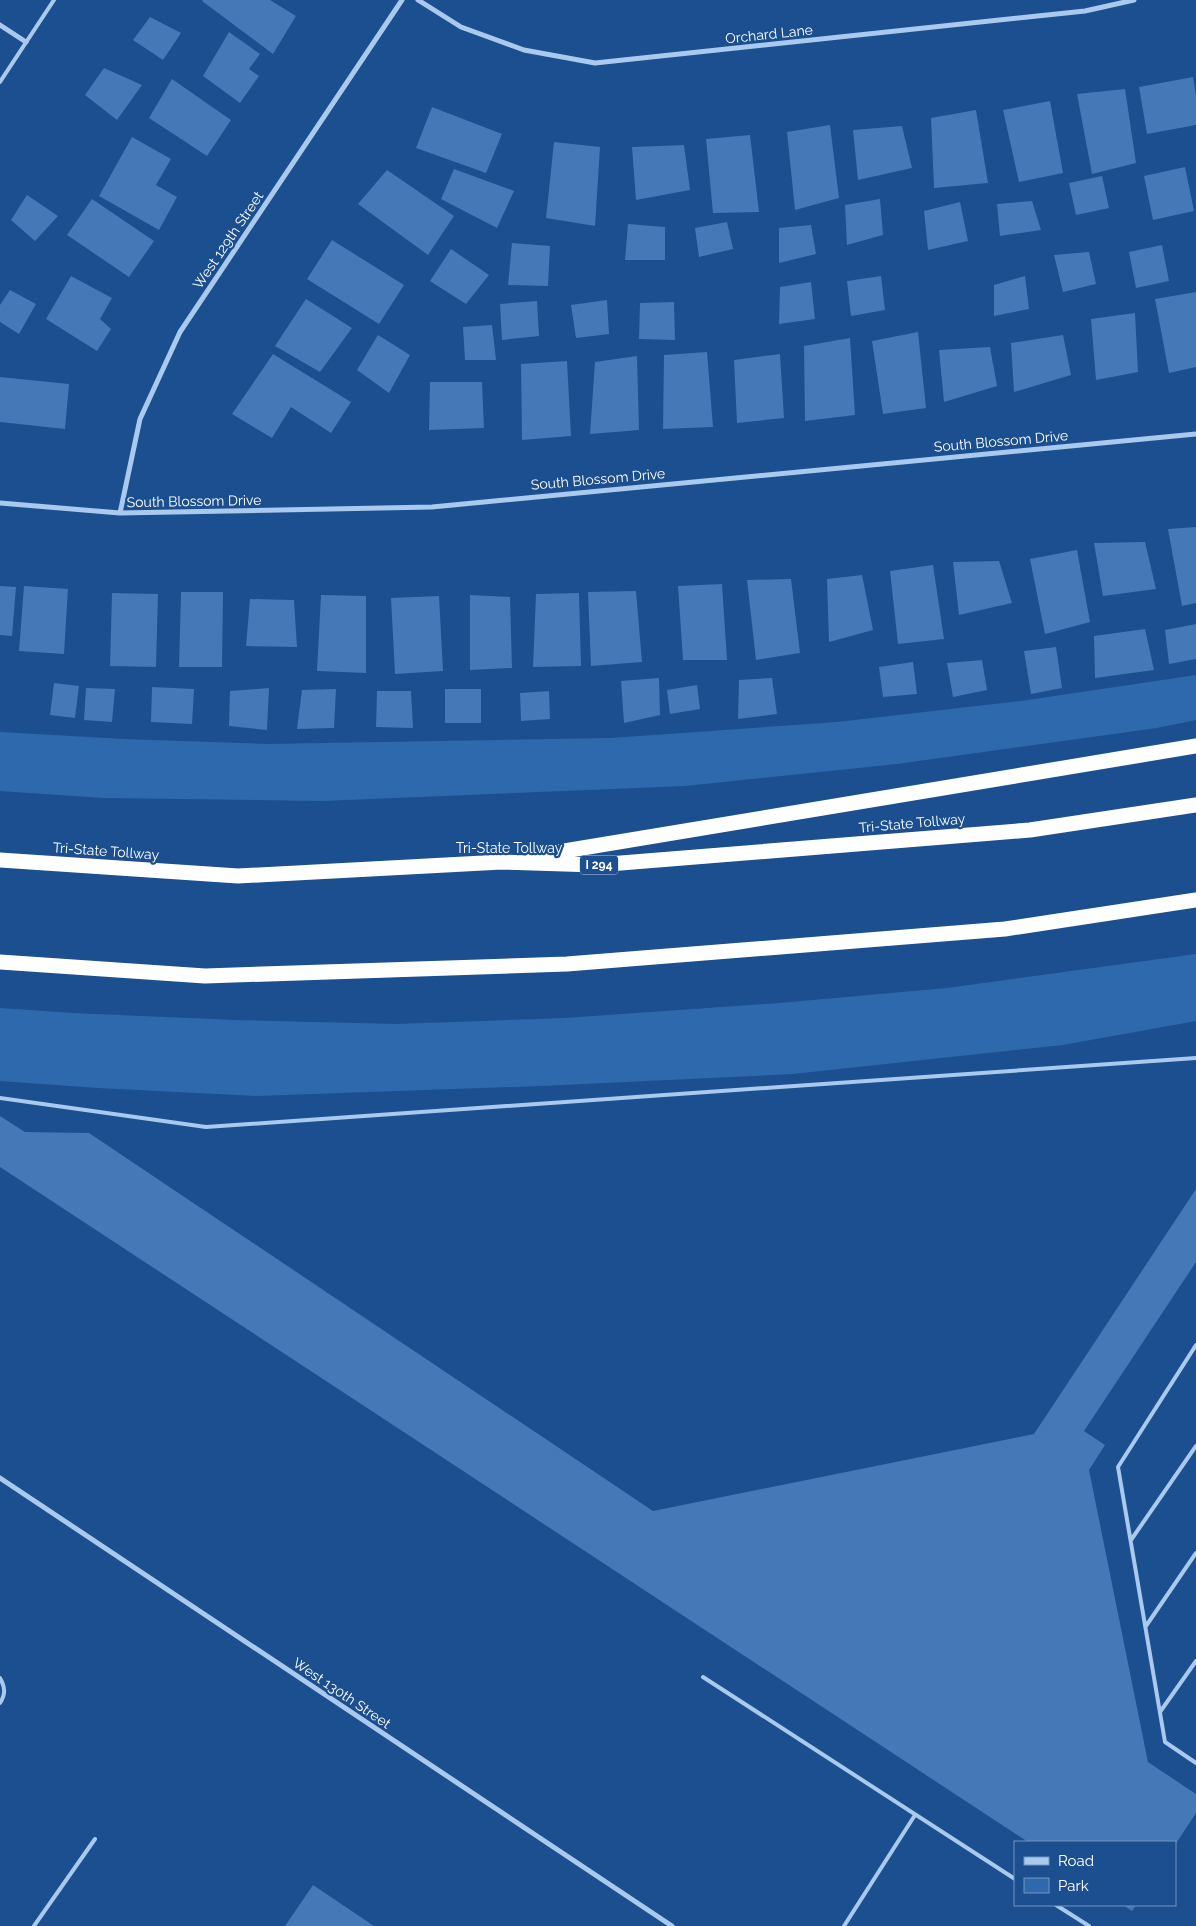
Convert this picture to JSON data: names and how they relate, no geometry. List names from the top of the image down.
{
  "streets": {
    "highway": ["Tri-State Tollway", "I 294"],
    "street": [
      "Orchard Lane",
      "West 129th Street",
      "South Blossom Drive",
      "West 130th Street"
    ]
  },
  "crossings": [
    ["West 129th Street", "South Blossom Drive"]
  ],
  "legend": ["Road", "Park"]
}
